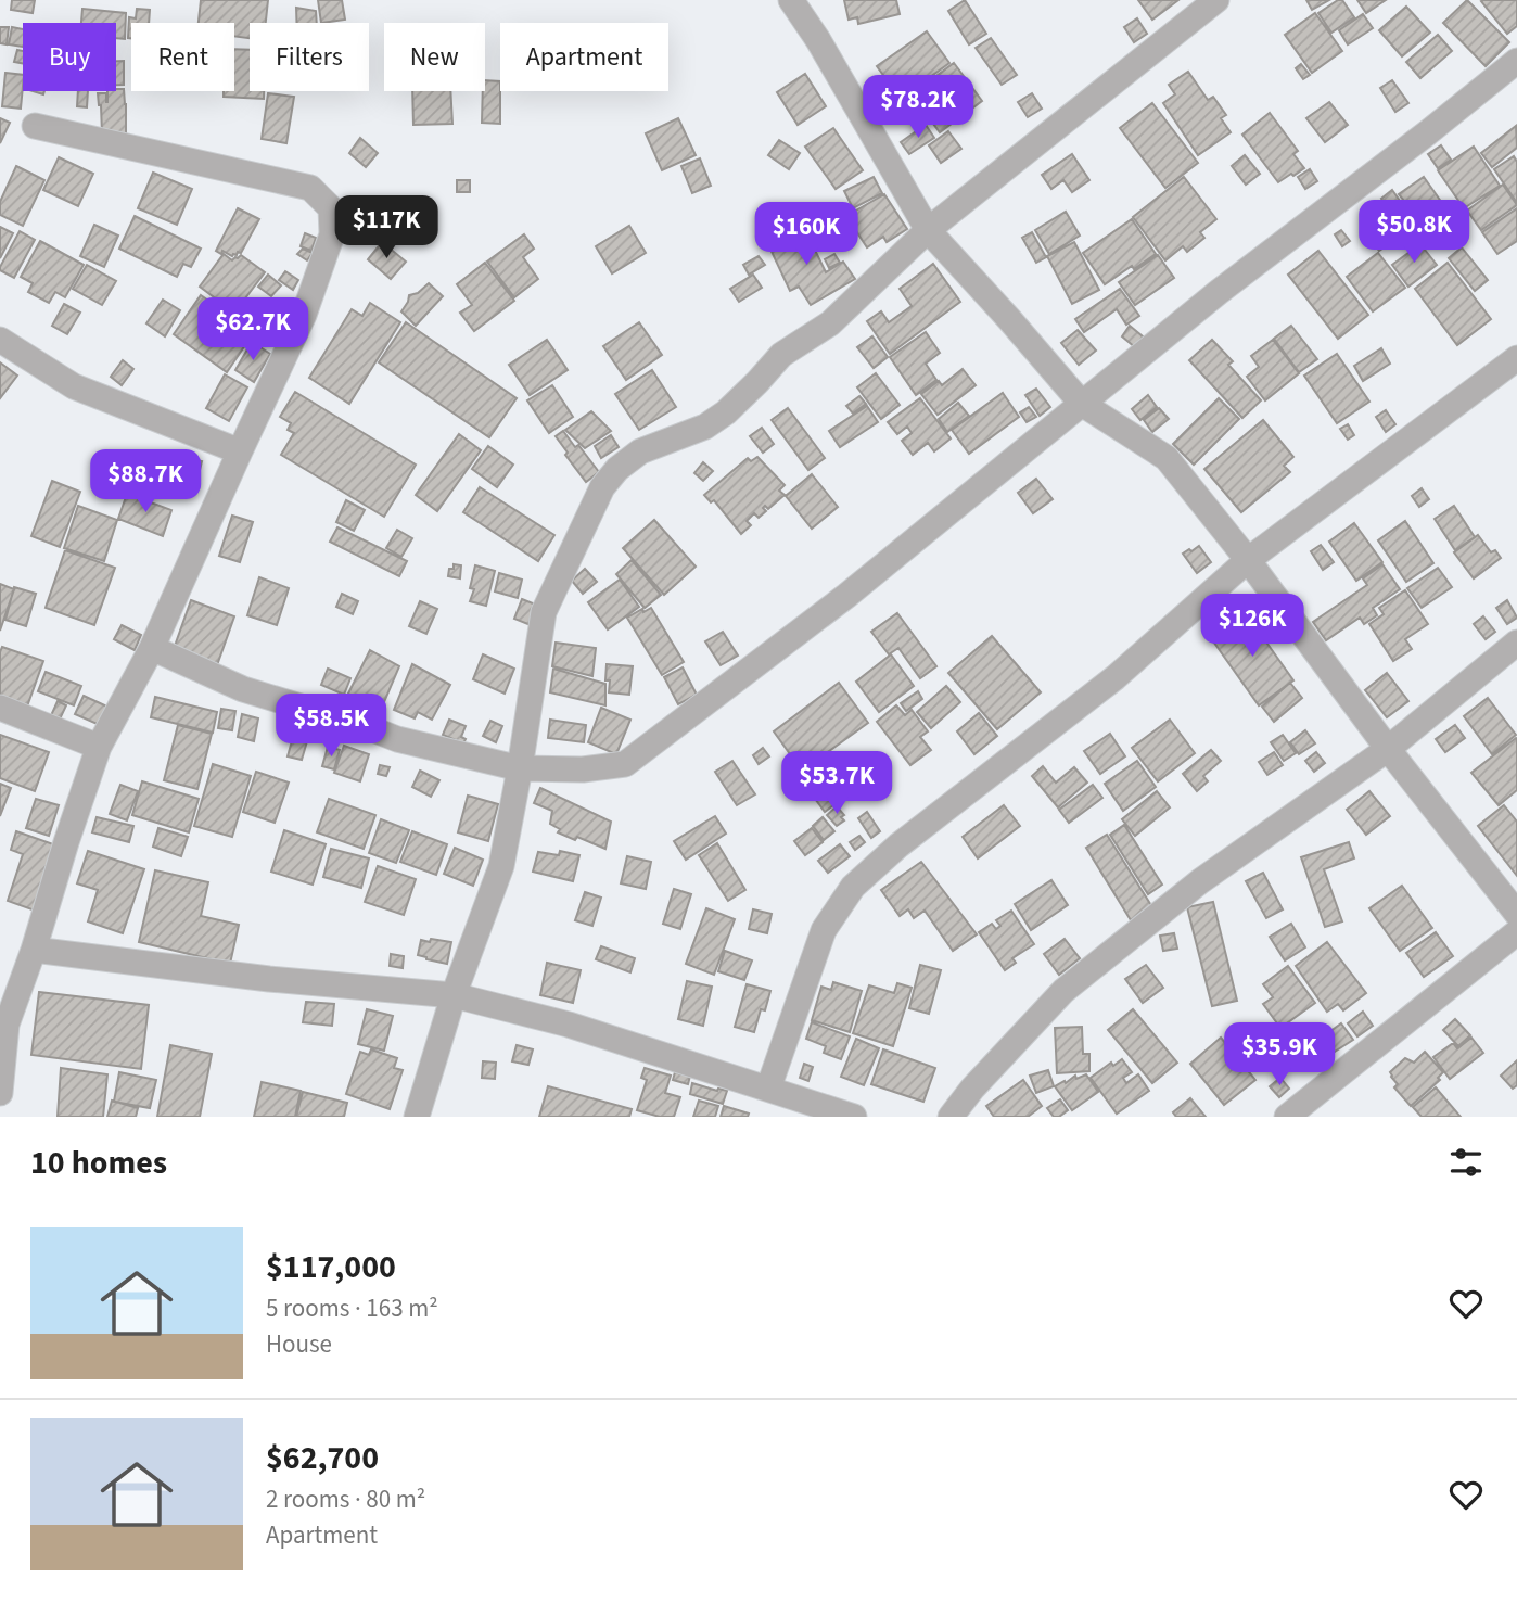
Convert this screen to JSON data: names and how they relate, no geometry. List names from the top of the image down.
{
  "page": {
    "chip": [
      "Buy",
      "Rent",
      "Filters",
      "New",
      "Apartment"
    ],
    "price": [
      "$78.2K",
      "$117K",
      "$50.8K",
      "$160K",
      "$62.7K",
      "$88.7K",
      "$126K",
      "$58.5K",
      "$53.7K",
      "$35.9K"
    ],
    "heading": "10 homes",
    "list": [
      {
        "name": "$117,000",
        "note": "5 rooms · 163 m² · House"
      },
      {
        "name": "$62,700",
        "note": "2 rooms · 80 m² · Apartment"
      }
    ]
  }
}
